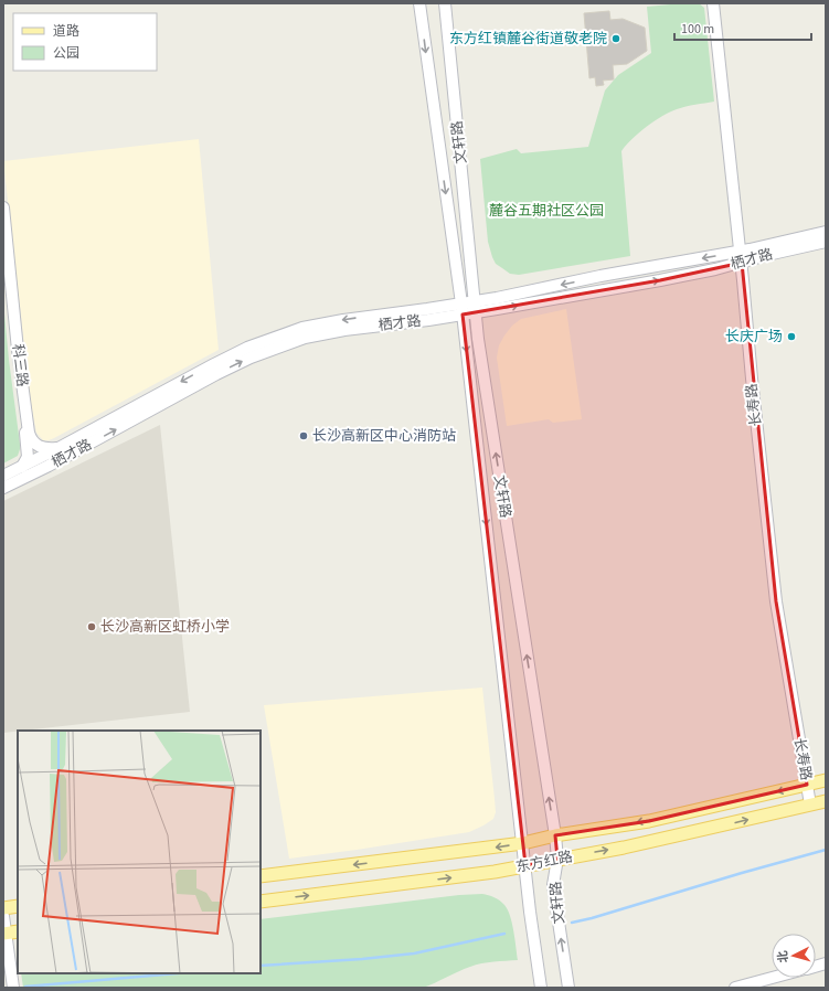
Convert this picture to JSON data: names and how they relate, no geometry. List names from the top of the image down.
{
  "streets": {
    "main road": [
      "文轩路",
      "栖才路",
      "科三路",
      "长寿路",
      "东方红路"
    ]
  },
  "crossings": [
    ["文轩路", "栖才路"],
    ["文轩路", "东方红路"],
    ["栖才路", "科三路"],
    ["栖才路", "长寿路"],
    ["长寿路", "东方红路"]
  ],
  "parks": ["麓谷五期社区公园"],
  "places": [
    "东方红镇麓谷街道敬老院",
    "长庆广场",
    "长沙高新区中心消防站",
    "长沙高新区虹桥小学"
  ],
  "legend": ["道路", "公园"],
  "scale_bar": "100 m",
  "north": "left"
}
